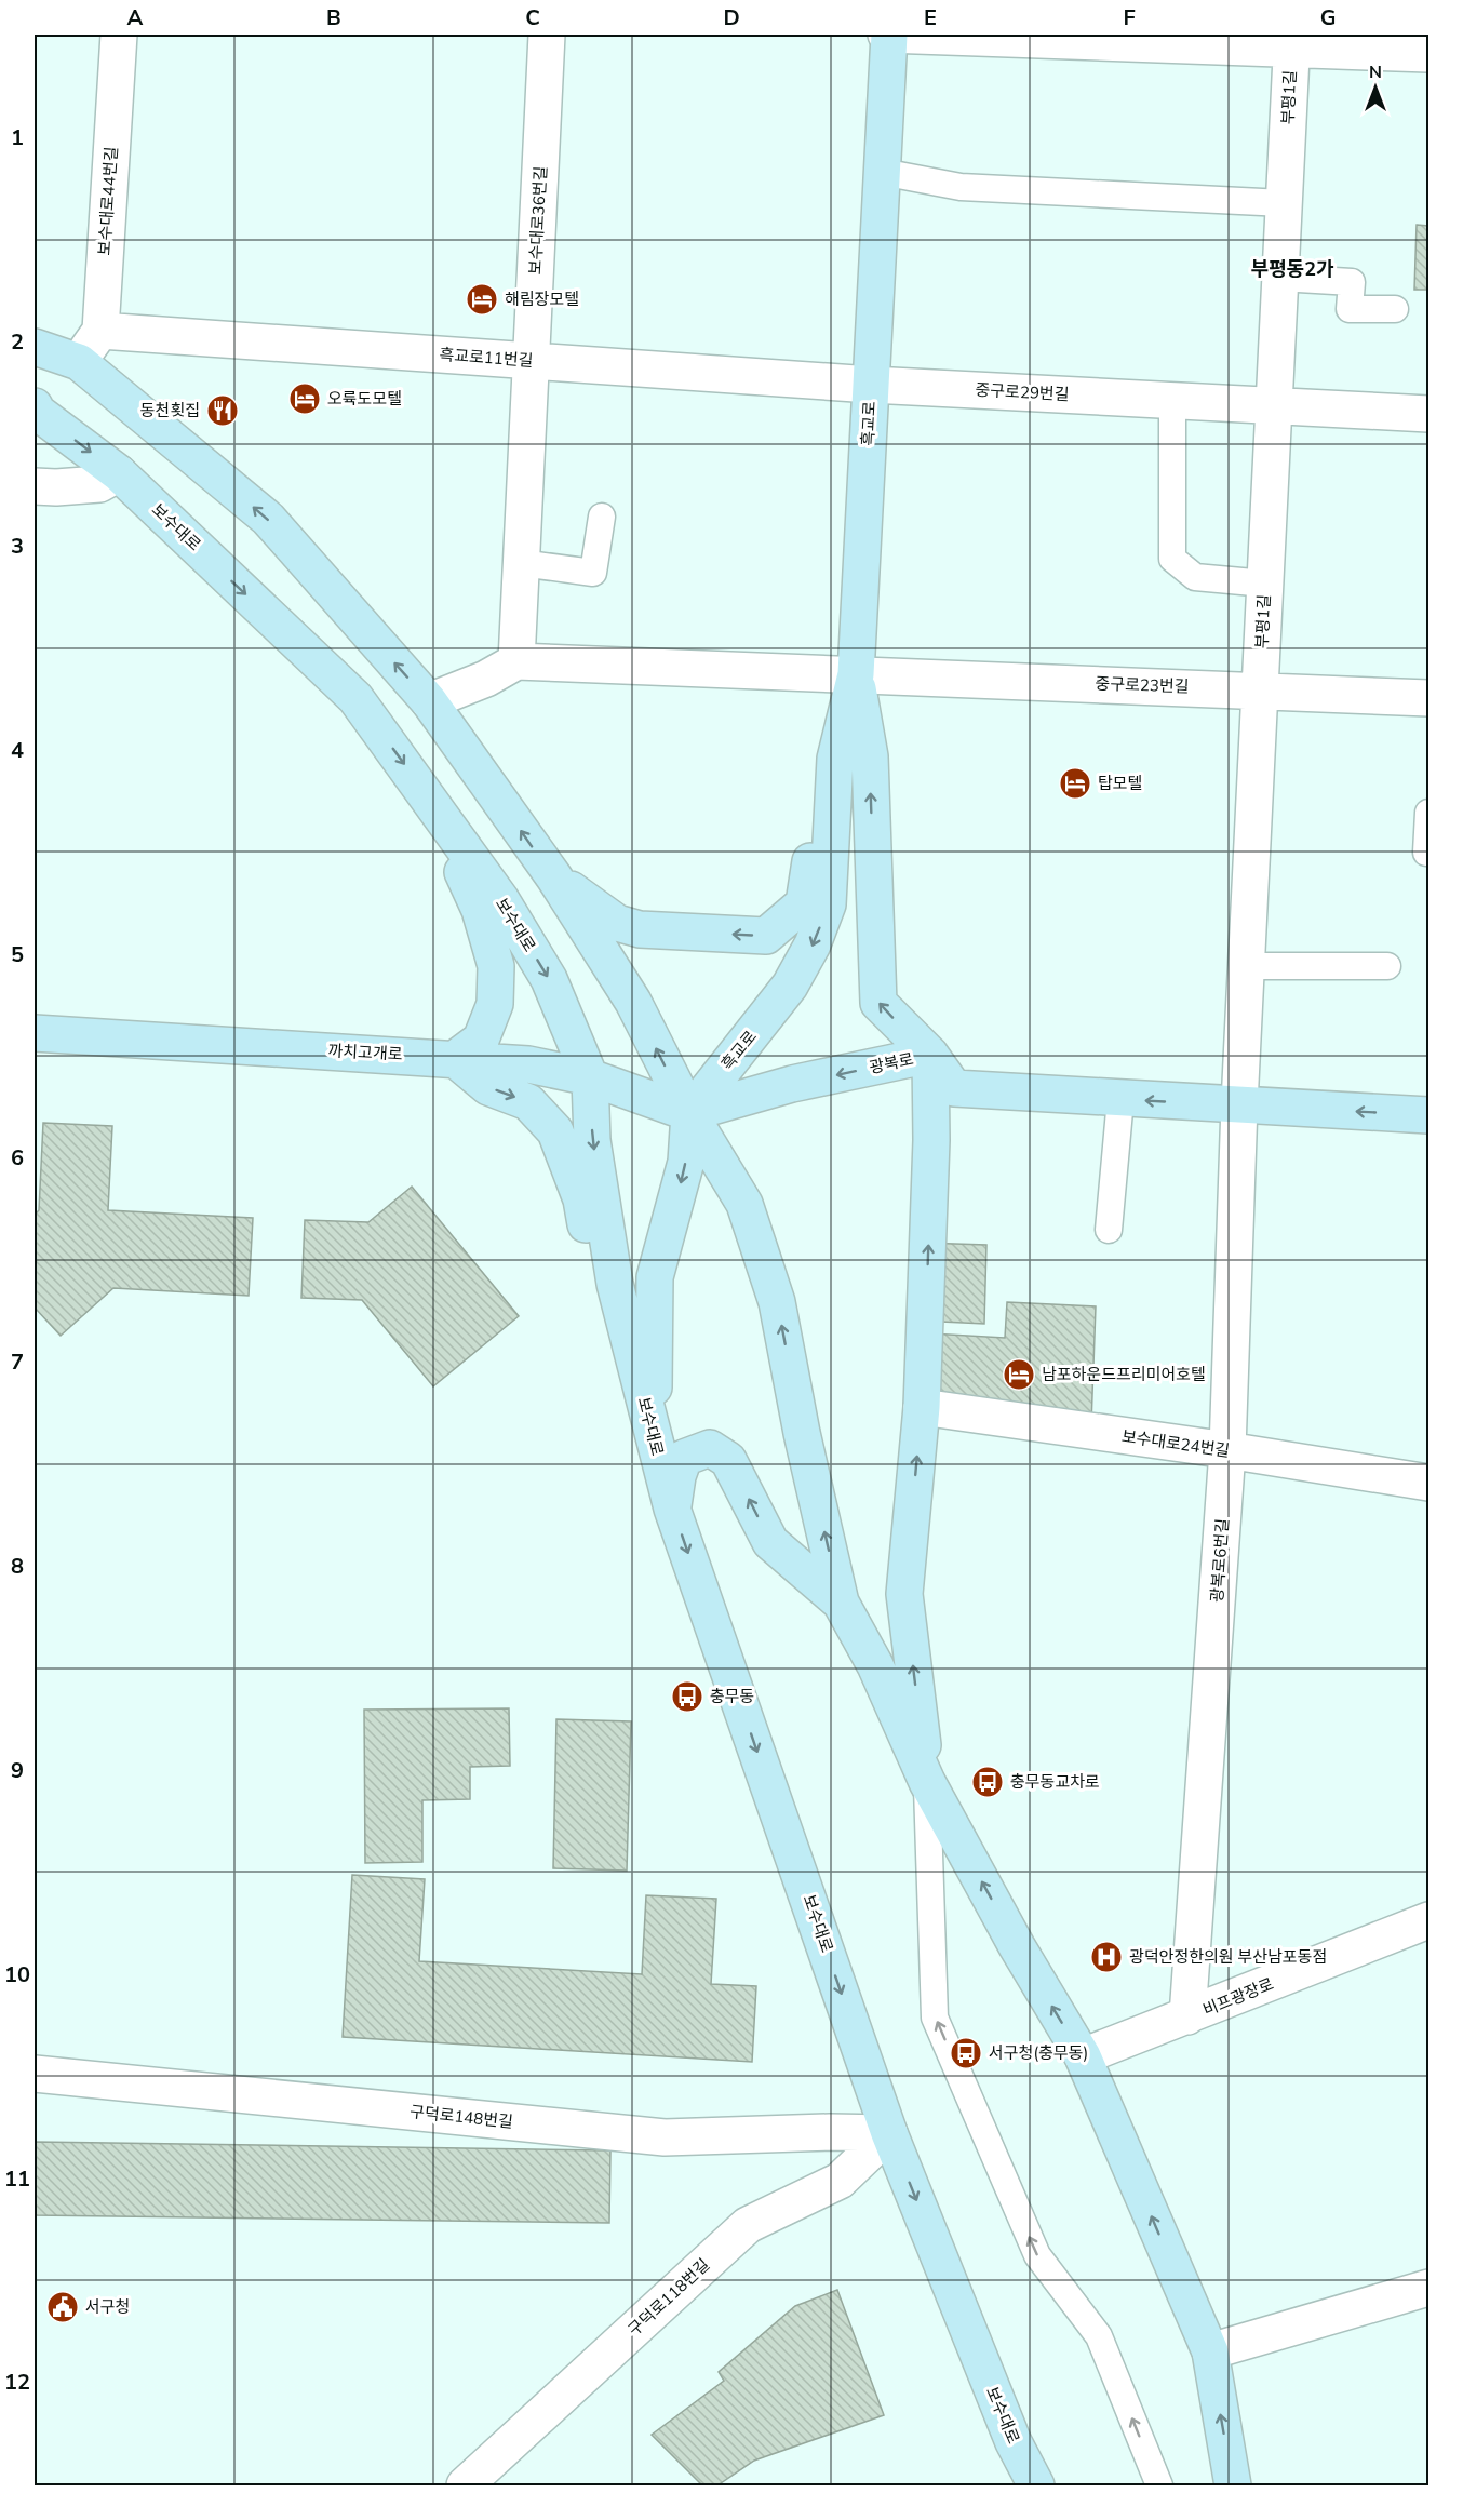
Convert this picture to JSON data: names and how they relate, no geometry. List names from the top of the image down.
{
  "streets": {
    "main road": [
      "흑교로",
      "보수대로",
      "까치고개로",
      "광복로"
    ],
    "street": [
      "부평1길",
      "보수대로44번길",
      "보수대로36번길",
      "흑교로11번길",
      "중구로29번길",
      "중구로23번길",
      "보수대로24번길",
      "광복로6번길",
      "비프광장로",
      "구덕로148번길",
      "구덕로118번길"
    ]
  },
  "crossings": [
    ["부평1길", "중구로29번길"],
    ["부평1길", "중구로23번길"],
    ["부평1길", "광복로"],
    ["부평1길", "광복로6번길"],
    ["보수대로44번길", "흑교로11번길"],
    ["보수대로36번길", "흑교로11번길"],
    ["보수대로36번길", "중구로23번길"],
    ["흑교로11번길", "중구로29번길"],
    ["흑교로11번길", "흑교로"],
    ["중구로29번길", "흑교로"],
    ["흑교로", "중구로23번길"],
    ["흑교로", "까치고개로"],
    ["흑교로", "광복로"],
    ["보수대로", "까치고개로"],
    ["보수대로", "구덕로148번길"],
    ["보수대로", "구덕로118번길"],
    ["까치고개로", "광복로"],
    ["광복로", "광복로6번길"],
    ["보수대로24번길", "광복로6번길"],
    ["광복로6번길", "비프광장로"],
    ["구덕로148번길", "구덕로118번길"]
  ],
  "one_way": ["광복로"],
  "districts": ["부평동2가"],
  "places": {
    "hotel": [
      "해림장모텔",
      "오륙도모텔",
      "탑모텔",
      "남포하운드프리미어호텔"
    ],
    "restaurant": ["동천횟집"],
    "bus stop": ["충무동", "충무동교차로", "서구청(충무동)"],
    "hospital": ["광덕안정한의원 부산남포동점"],
    "public building": ["서구청"]
  },
  "north": "top",
  "grid": {
    "columns": [
      "A",
      "B",
      "C",
      "D",
      "E",
      "F",
      "G"
    ],
    "rows": [
      "1",
      "2",
      "3",
      "4",
      "5",
      "6",
      "7",
      "8",
      "9",
      "10",
      "11",
      "12"
    ]
  }
}
